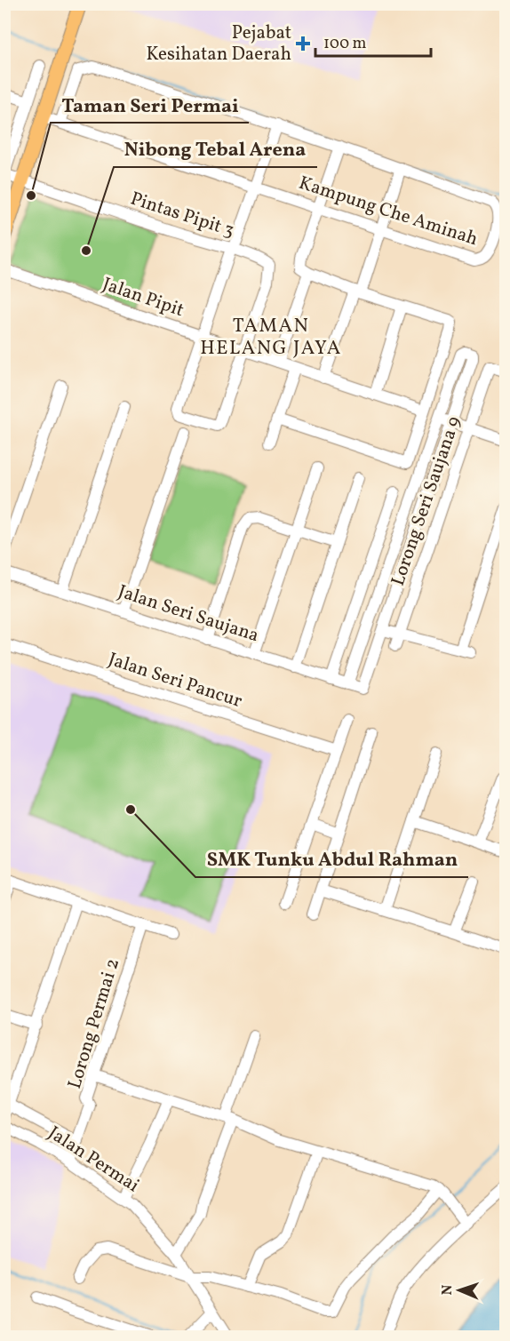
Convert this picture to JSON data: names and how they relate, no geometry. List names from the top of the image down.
{
  "streets": {
    "street": [
      "Kampung Che Aminah",
      "Pintas Pipit 3",
      "Jalan Pipit",
      "Lorong Seri Saujana 9",
      "Jalan Seri Saujana",
      "Jalan Seri Pancur",
      "Lorong Permai 2",
      "Jalan Permai"
    ]
  },
  "crossings": [
    ["Pintas Pipit 3", "Jalan Pipit"],
    ["Lorong Permai 2", "Jalan Permai"]
  ],
  "districts": ["TAMAN HELANG JAYA"],
  "places": {
    "health": ["Pejabat Kesihatan Daerah"],
    "other": ["Taman Seri Permai", "Nibong Tebal Arena", "SMK Tunku Abdul Rahman"]
  },
  "scale_bar": "100 m",
  "north": "left"
}
